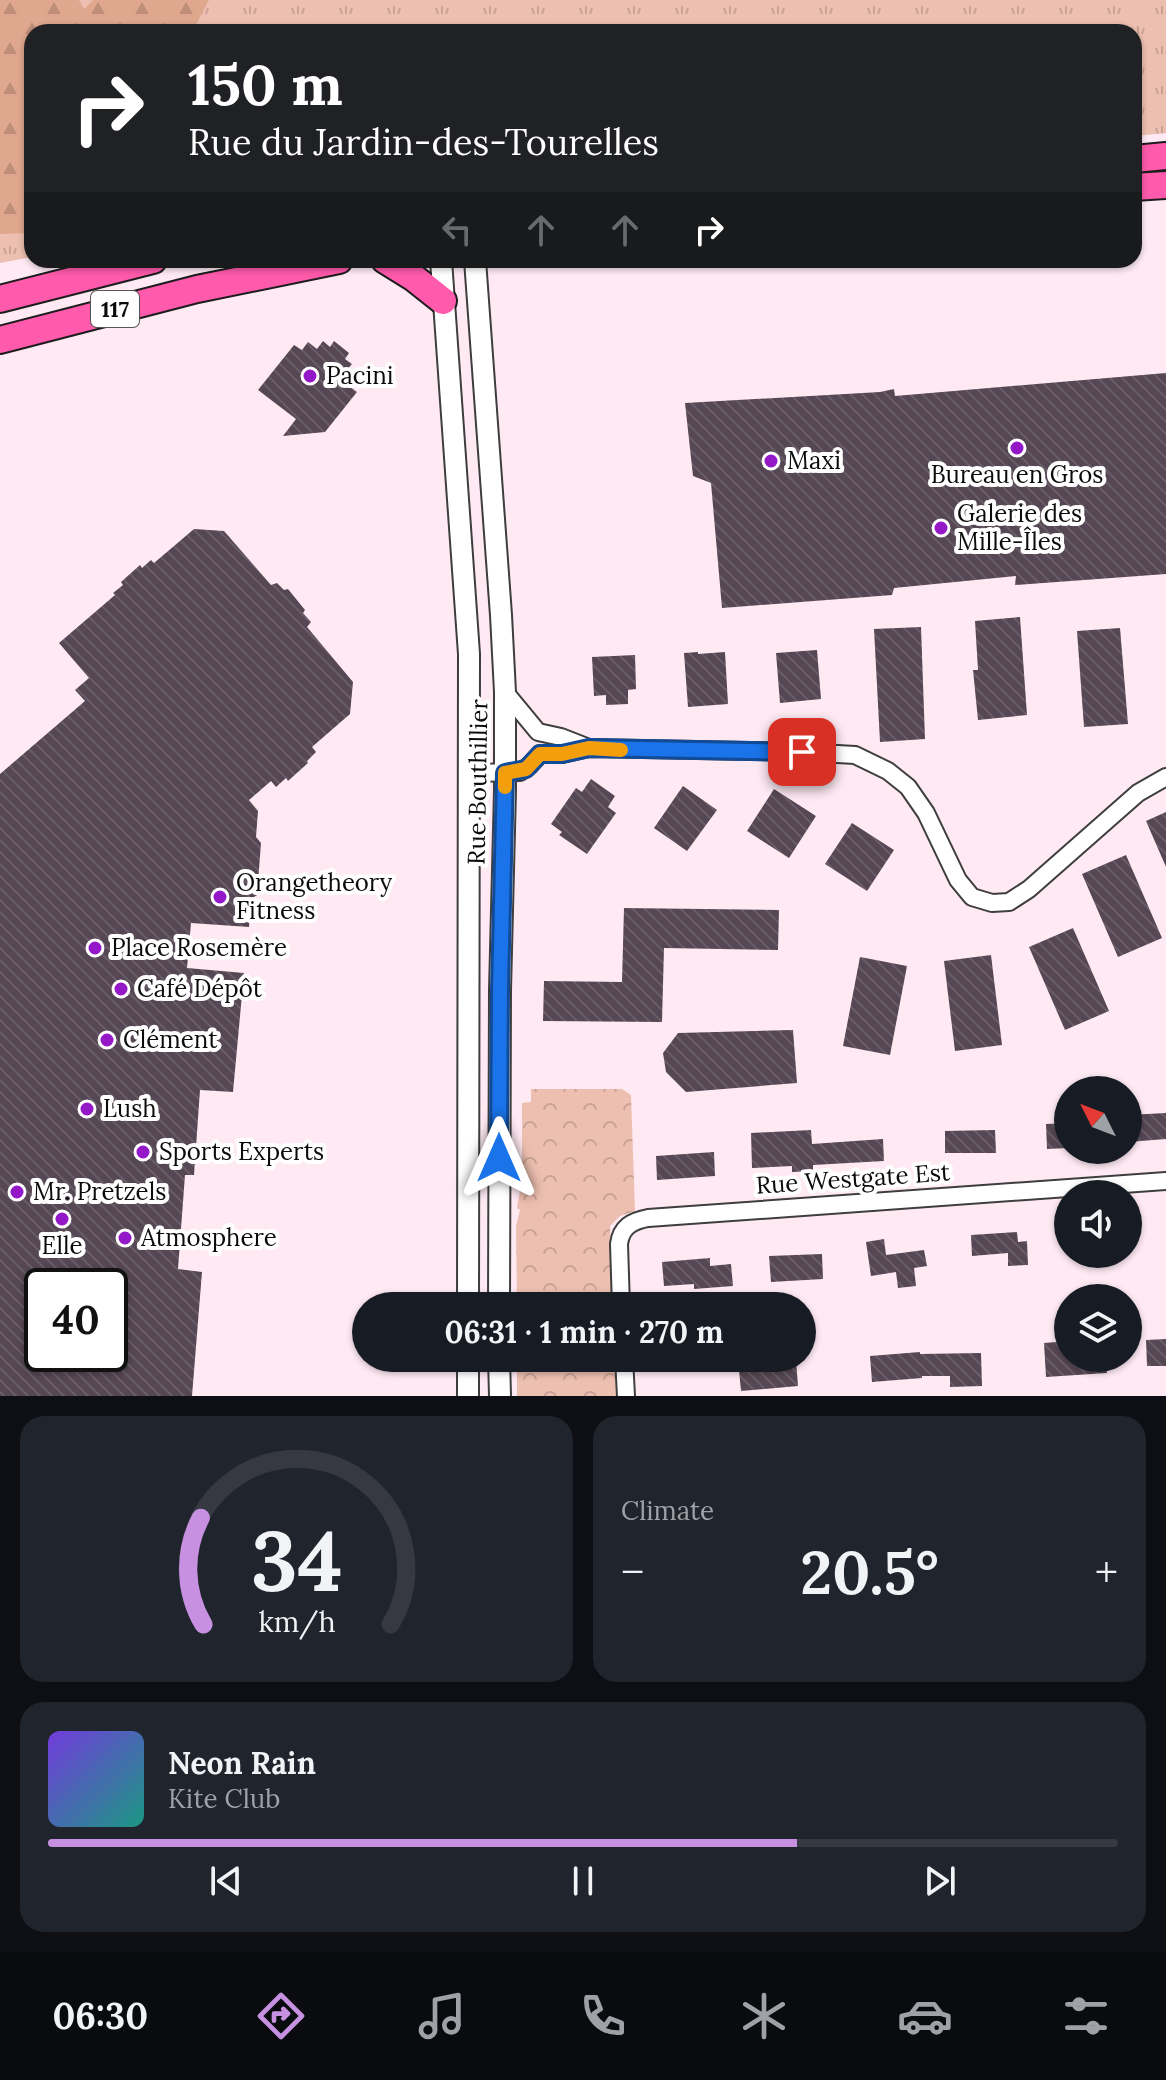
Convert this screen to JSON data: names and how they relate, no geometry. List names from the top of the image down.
{
  "streets": {
    "main road": ["117"],
    "street": ["Rue Bouthillier", "Rue Westgate Est"]
  },
  "places": [
    "Pacini",
    "Bureau en Gros",
    "Maxi",
    "Galerie des Mille-Îles",
    "Orangetheory Fitness",
    "Place Rosemère",
    "Café Dépôt",
    "Clément",
    "Lush",
    "Sports Experts",
    "Mr. Pretzels",
    "Elle",
    "Atmosphere"
  ],
  "north": "top left",
  "page": {
    "turn": ["150 m", "Rue du Jardin-des-Tourelles"],
    "limit": "40",
    "trip": "06:31 · 1 min · 270 m",
    "tile": "Climate",
    "heat": ["−", "20.5°", "+"],
    "song": ["Neon Rain", "Kite Club"],
    "tabs": "06:30",
    "gauge": ["34", "km/h"]
  }
}
